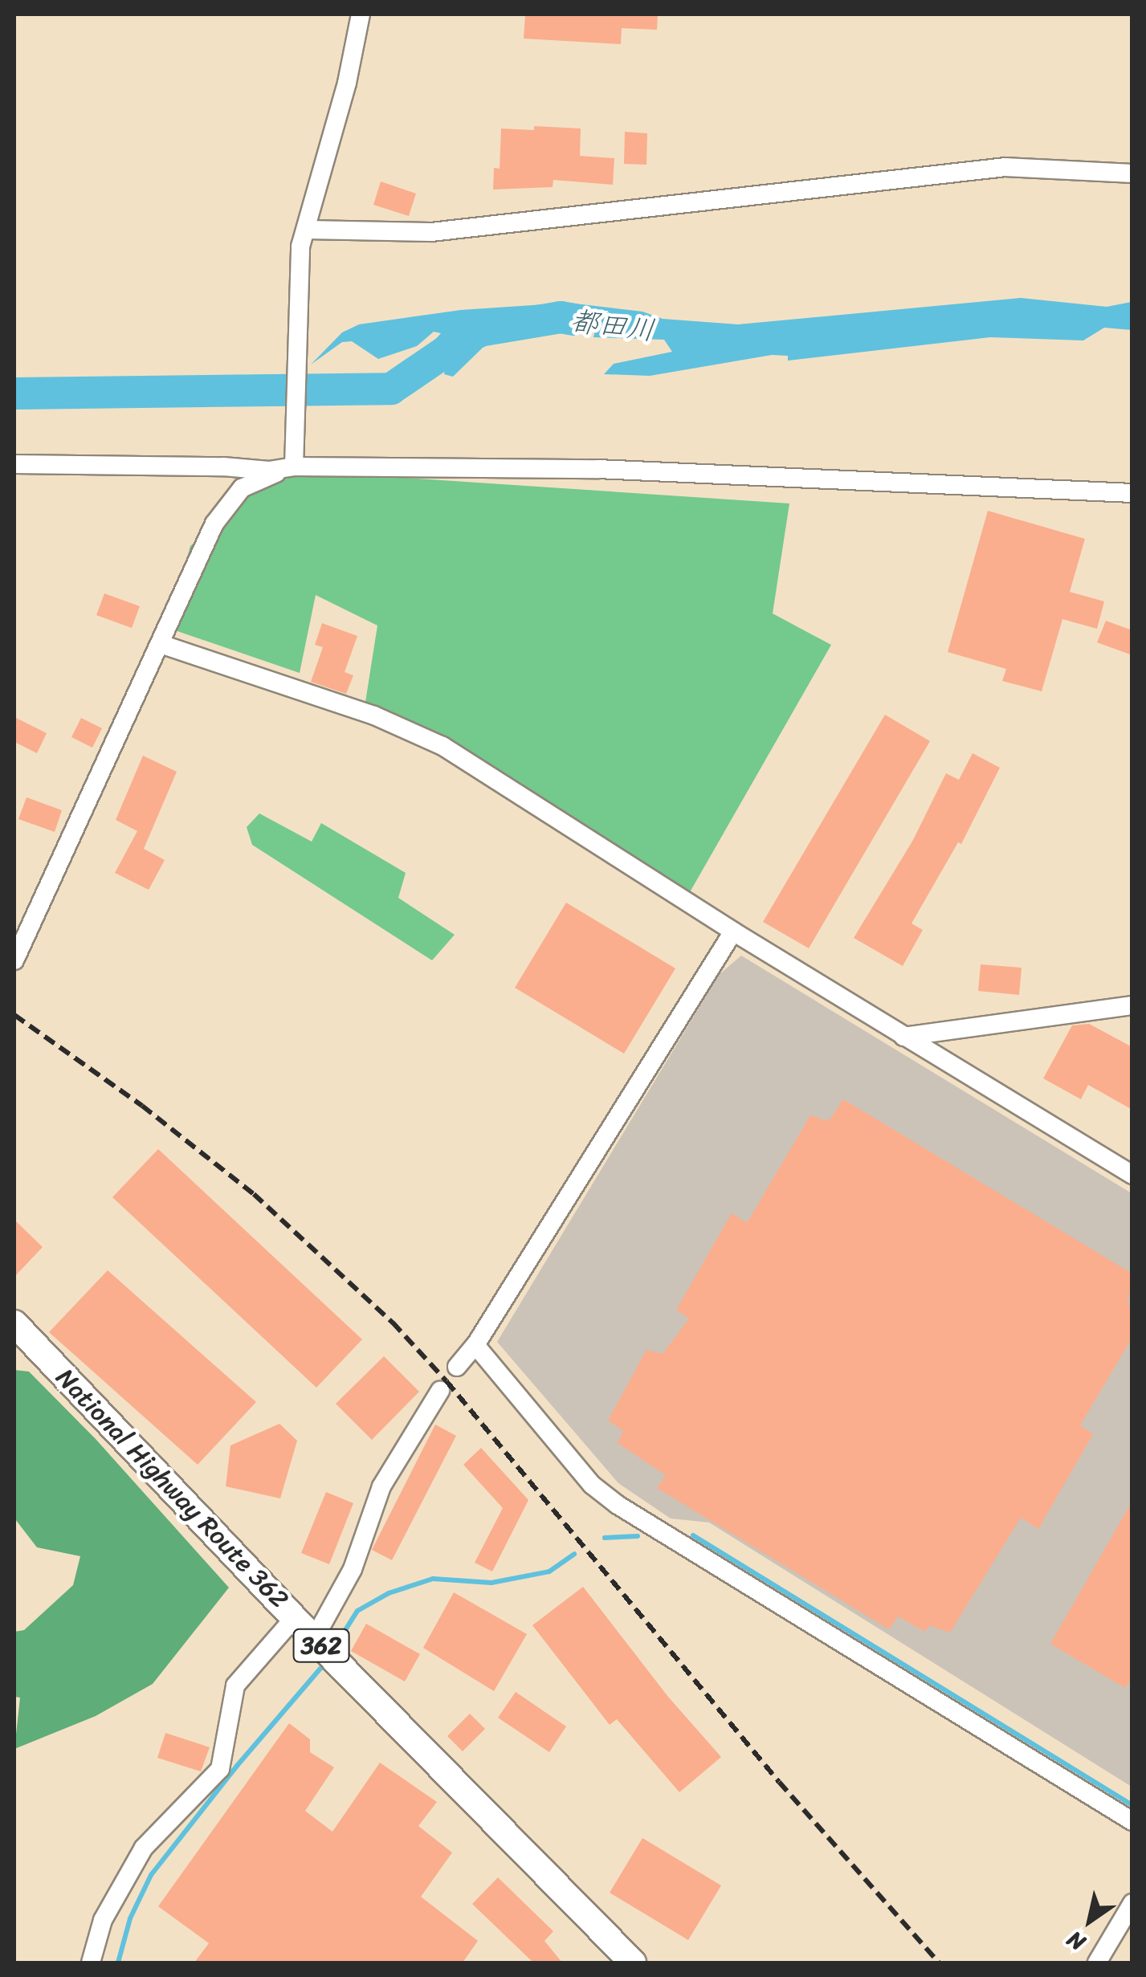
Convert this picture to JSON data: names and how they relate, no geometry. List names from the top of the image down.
{
  "streets": {
    "highway": ["National Highway Route 362", "362"]
  },
  "water": ["都田川"],
  "north": "bottom left"
}
